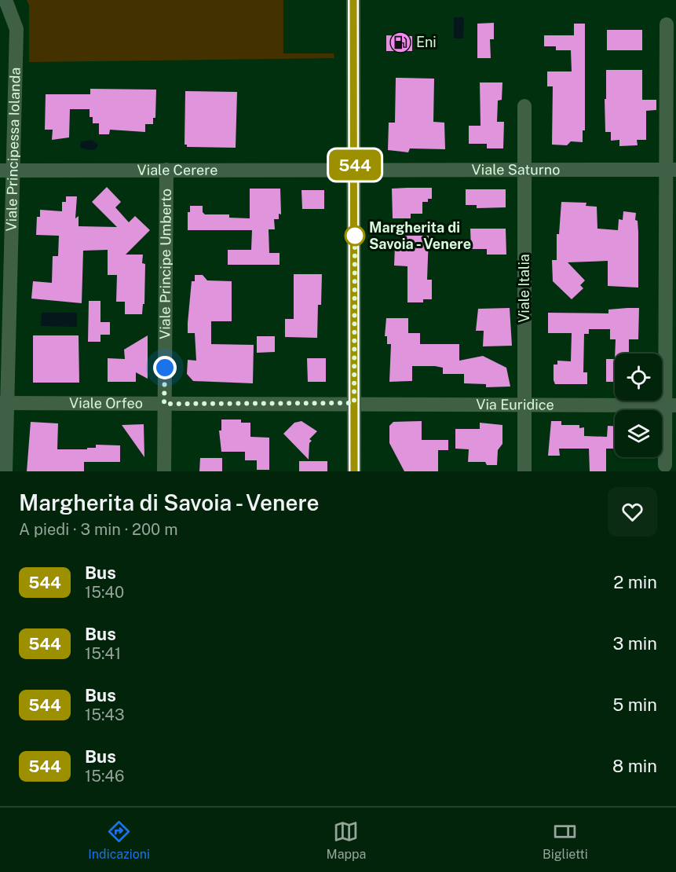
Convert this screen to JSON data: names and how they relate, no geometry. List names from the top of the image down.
{
  "streets": {
    "street": [
      "Viale Principessa Iolanda",
      "Viale Saturno",
      "Viale Cerere",
      "Viale Principe Umberto",
      "Viale Italia",
      "Viale Orfeo",
      "Via Euridice"
    ]
  },
  "crossings": [
    ["Viale Principessa Iolanda", "Viale Cerere"],
    ["Viale Principessa Iolanda", "Viale Orfeo"],
    ["Viale Saturno", "Viale Cerere"],
    ["Viale Saturno", "Viale Italia"],
    ["Viale Cerere", "Viale Principe Umberto"],
    ["Viale Principe Umberto", "Viale Orfeo"],
    ["Viale Italia", "Via Euridice"],
    ["Viale Orfeo", "Via Euridice"]
  ],
  "places": {
    "fuel station": ["Eni"],
    "other": ["Margherita di Savoia - Venere"]
  },
  "lines": ["bus line 544"],
  "page": {
    "on_map": "544",
    "heading": ["Margherita di Savoia - Venere", "A piedi · 3 min · 200 m"],
    "list": [
      {
        "mark": "544",
        "name": "Bus",
        "note": "15:40",
        "value": "2 min"
      },
      {
        "mark": "544",
        "name": "Bus",
        "note": "15:41",
        "value": "3 min"
      },
      {
        "mark": "544",
        "name": "Bus",
        "note": "15:43",
        "value": "5 min"
      },
      {
        "mark": "544",
        "name": "Bus",
        "note": "15:46",
        "value": "8 min"
      }
    ],
    "tabs": ["Indicazioni", "Mappa", "Biglietti"]
  }
}
